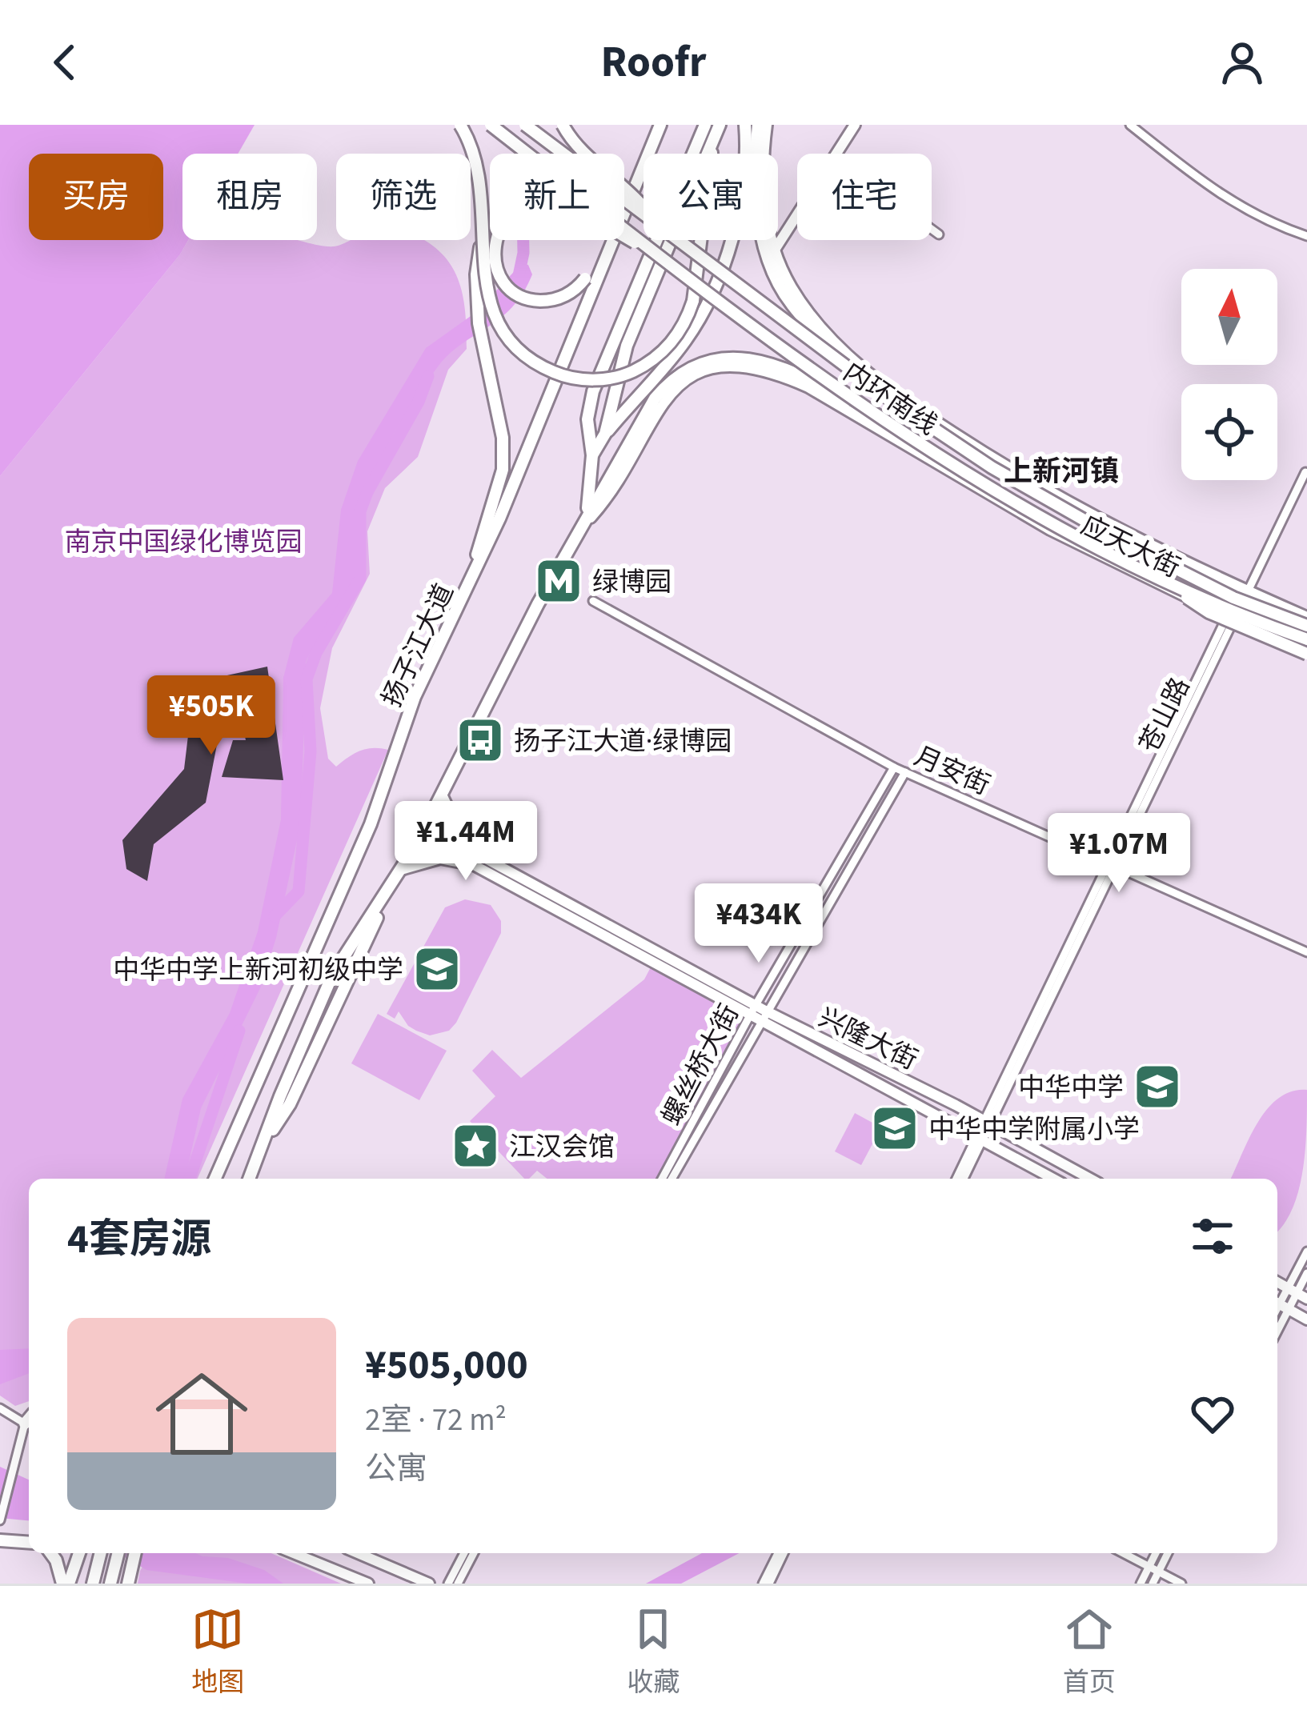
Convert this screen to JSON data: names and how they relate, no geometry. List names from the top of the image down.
{
  "streets": {
    "highway": ["内环南线", "扬子江大道"],
    "main road": ["应天大街", "兴隆大街"],
    "street": ["苍山路", "月安街", "螺丝桥大街"]
  },
  "crossings": [
    ["内环南线", "应天大街"],
    ["应天大街", "苍山路"],
    ["苍山路", "月安街"],
    ["苍山路", "兴隆大街"],
    ["月安街", "螺丝桥大街"],
    ["兴隆大街", "螺丝桥大街"]
  ],
  "districts": ["上新河镇"],
  "parks": ["南京中国绿化博览园"],
  "places": {
    "metro station": ["绿博园"],
    "bus stop": ["扬子江大道·绿博园"],
    "school or university": ["中华中学上新河初级中学", "中华中学", "中华中学附属小学"],
    "place": ["江汉会馆"]
  },
  "north": "top",
  "page": {
    "header": "Roofr",
    "chip": [
      "买房",
      "租房",
      "筛选",
      "新上",
      "公寓",
      "住宅"
    ],
    "price": [
      "¥505K",
      "¥1.44M",
      "¥1.07M",
      "¥434K"
    ],
    "heading": "4套房源",
    "list": [
      {
        "name": "¥505,000",
        "note": "2室 · 72 m² · 公寓"
      }
    ],
    "tabs": ["地图", "收藏", "首页"]
  }
}
